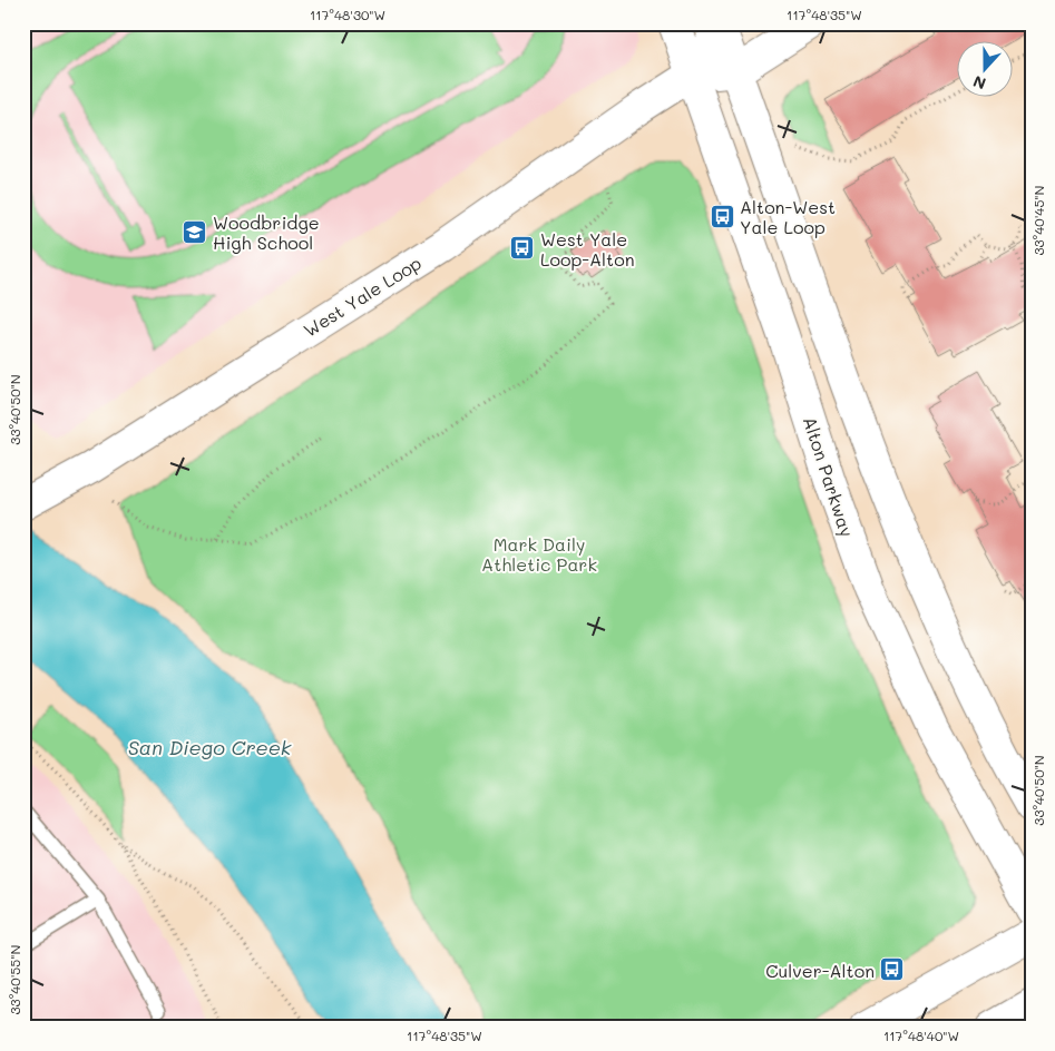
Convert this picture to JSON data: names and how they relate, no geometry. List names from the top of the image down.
{
  "streets": {
    "main road": ["West Yale Loop", "Alton Parkway"]
  },
  "crossings": [
    ["West Yale Loop", "Alton Parkway"]
  ],
  "water": ["San Diego Creek"],
  "parks": ["Mark Daily Athletic Park"],
  "places": {
    "bus stop": ["Alton-West Yale Loop", "West Yale Loop-Alton", "Culver-Alton"],
    "school or university": ["Woodbridge High School"]
  },
  "north": "bottom",
  "coordinates": [
    "117°48'30\"W",
    "117°48'35\"W",
    "33°40'45\"N",
    "33°40'50\"N",
    "33°40'55\"N",
    "117°48'40\"W"
  ]
}
